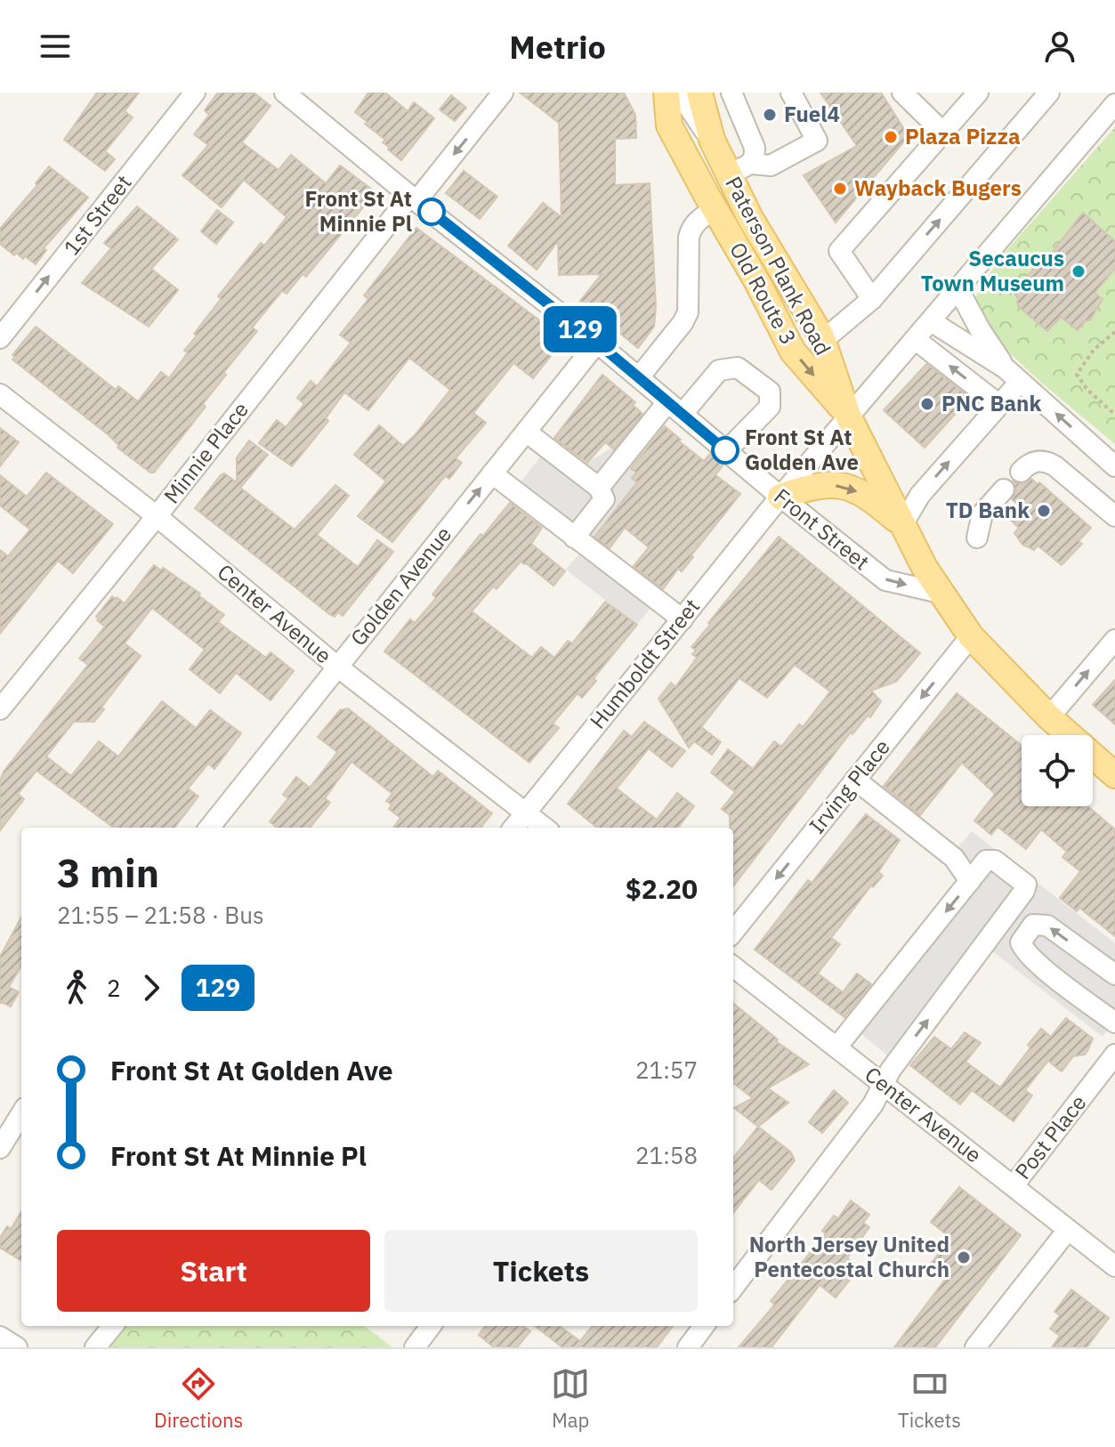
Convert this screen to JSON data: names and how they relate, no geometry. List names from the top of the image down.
{
  "streets": {
    "main road": ["Paterson Plank Road", "Old Route 3"],
    "street": [
      "1st Street",
      "Minnie Place",
      "Front Street",
      "Golden Avenue",
      "Center Avenue",
      "Humboldt Street",
      "Irving Place",
      "Post Place"
    ]
  },
  "crossings": [
    ["Paterson Plank Road", "Old Route 3"],
    ["Paterson Plank Road", "Front Street"],
    ["Paterson Plank Road", "Humboldt Street"],
    ["Paterson Plank Road", "Irving Place"],
    ["Old Route 3", "Humboldt Street"],
    ["Minnie Place", "Front Street"],
    ["Minnie Place", "Center Avenue"],
    ["Front Street", "Golden Avenue"],
    ["Front Street", "Humboldt Street"],
    ["Golden Avenue", "Center Avenue"],
    ["Center Avenue", "Humboldt Street"],
    ["Center Avenue", "Post Place"]
  ],
  "one_way": ["1st Street", "Old Route 3", "Golden Avenue"],
  "places": [
    "Fuel4",
    "Plaza Pizza",
    "Wayback Bugers",
    "Front St At Minnie Pl",
    "Secaucus Town Museum",
    "PNC Bank",
    "Front St At Golden Ave",
    "TD Bank",
    "North Jersey United Pentecostal Church"
  ],
  "lines": ["bus line 129"],
  "page": {
    "header": "Metrio",
    "on_map": "129",
    "heading": ["3 min", "21:55 – 21:58 · Bus", "$2.20"],
    "legs": ["2", "129"],
    "list": [
      {
        "name": "Front St At Golden Ave",
        "value": "21:57"
      },
      {
        "name": "Front St At Minnie Pl",
        "value": "21:58"
      }
    ],
    "buttons": ["Start", "Tickets"],
    "tabs": ["Directions", "Map", "Tickets"]
  }
}
